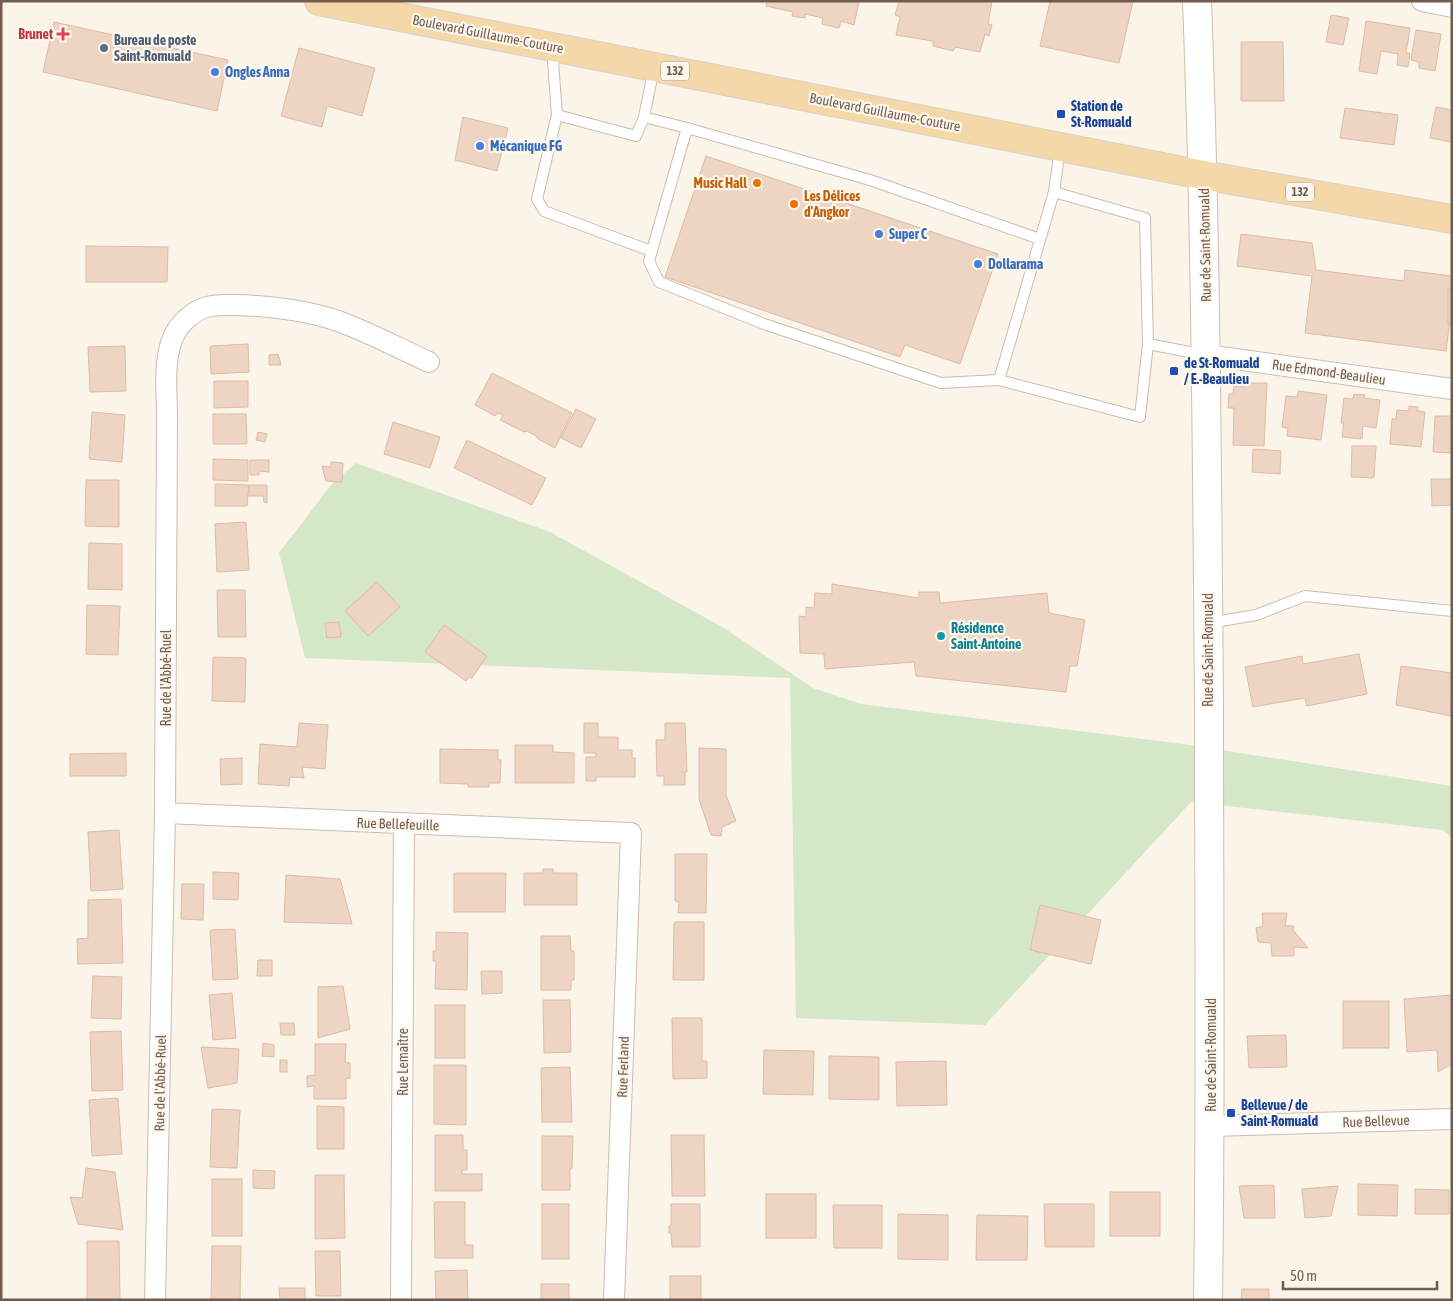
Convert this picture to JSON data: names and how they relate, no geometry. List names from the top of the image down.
{
  "streets": {
    "main road": ["Boulevard Guillaume-Couture", "132"],
    "street": [
      "Rue de Saint-Romuald",
      "Rue Edmond-Beaulieu",
      "Rue de l'Abbé-Ruel",
      "Rue Bellefeuille",
      "Rue Lemaître",
      "Rue Ferland",
      "Rue Bellevue"
    ]
  },
  "crossings": [
    ["Boulevard Guillaume-Couture", "Rue de Saint-Romuald"],
    ["Rue de Saint-Romuald", "Rue Edmond-Beaulieu"],
    ["Rue de Saint-Romuald", "Rue Bellevue"],
    ["Rue de l'Abbé-Ruel", "Rue Bellefeuille"],
    ["Rue Bellefeuille", "Rue Lemaître"],
    ["Rue Bellefeuille", "Rue Ferland"]
  ],
  "places": {
    "health": ["Brunet"],
    "other": [
      "Bureau de poste Saint-Romuald",
      "Ongles Anna",
      "Mécanique FG",
      "Music Hall",
      "Les Délices d'Angkor",
      "Super C",
      "Dollarama",
      "Résidence Saint-Antoine"
    ],
    "transit": ["Station de St-Romuald", "de St-Romuald / E.-Beaulieu", "Bellevue / de Saint-Romuald"]
  },
  "scale_bar": "50 m"
}
